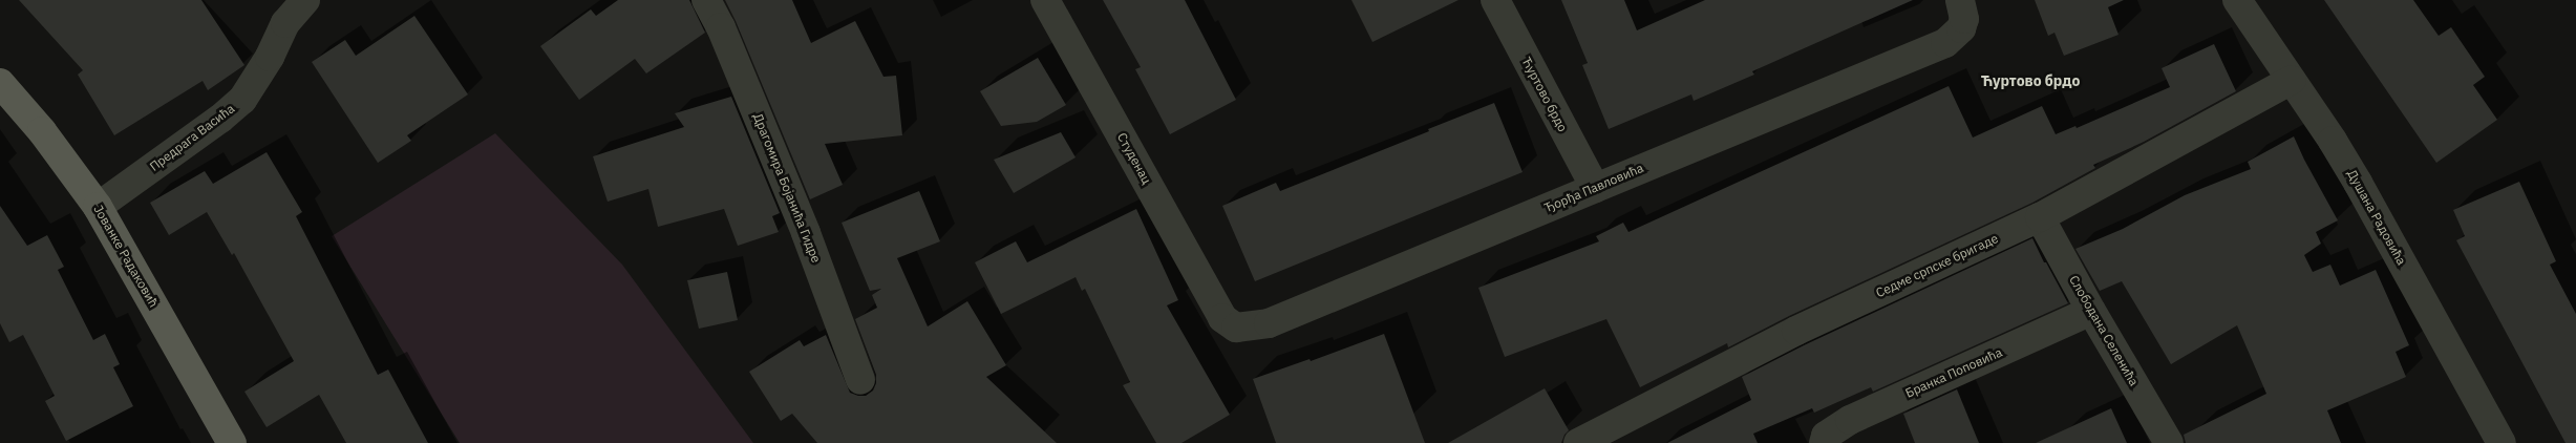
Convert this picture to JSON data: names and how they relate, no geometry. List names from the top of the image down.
{
  "streets": {
    "main road": ["Јованке Радаковић"],
    "street": [
      "Ћуртово брдо",
      "Предрага Васића",
      "Студенац",
      "Драгомира Бојанића Гидре",
      "Ђорђа Павловића",
      "Душана Радовића",
      "Седме српске бригаде",
      "Слободана Селенића",
      "Бранка Поповића"
    ]
  },
  "crossings": [
    ["Ћуртово брдо", "Ђорђа Павловића"],
    ["Предрага Васића", "Јованке Радаковић"],
    ["Студенац", "Ђорђа Павловића"],
    ["Душана Радовића", "Седме српске бригаде"],
    ["Седме српске бригаде", "Слободана Селенића"],
    ["Слободана Селенића", "Бранка Поповића"]
  ],
  "districts": ["Ћуртово брдо"]
}
